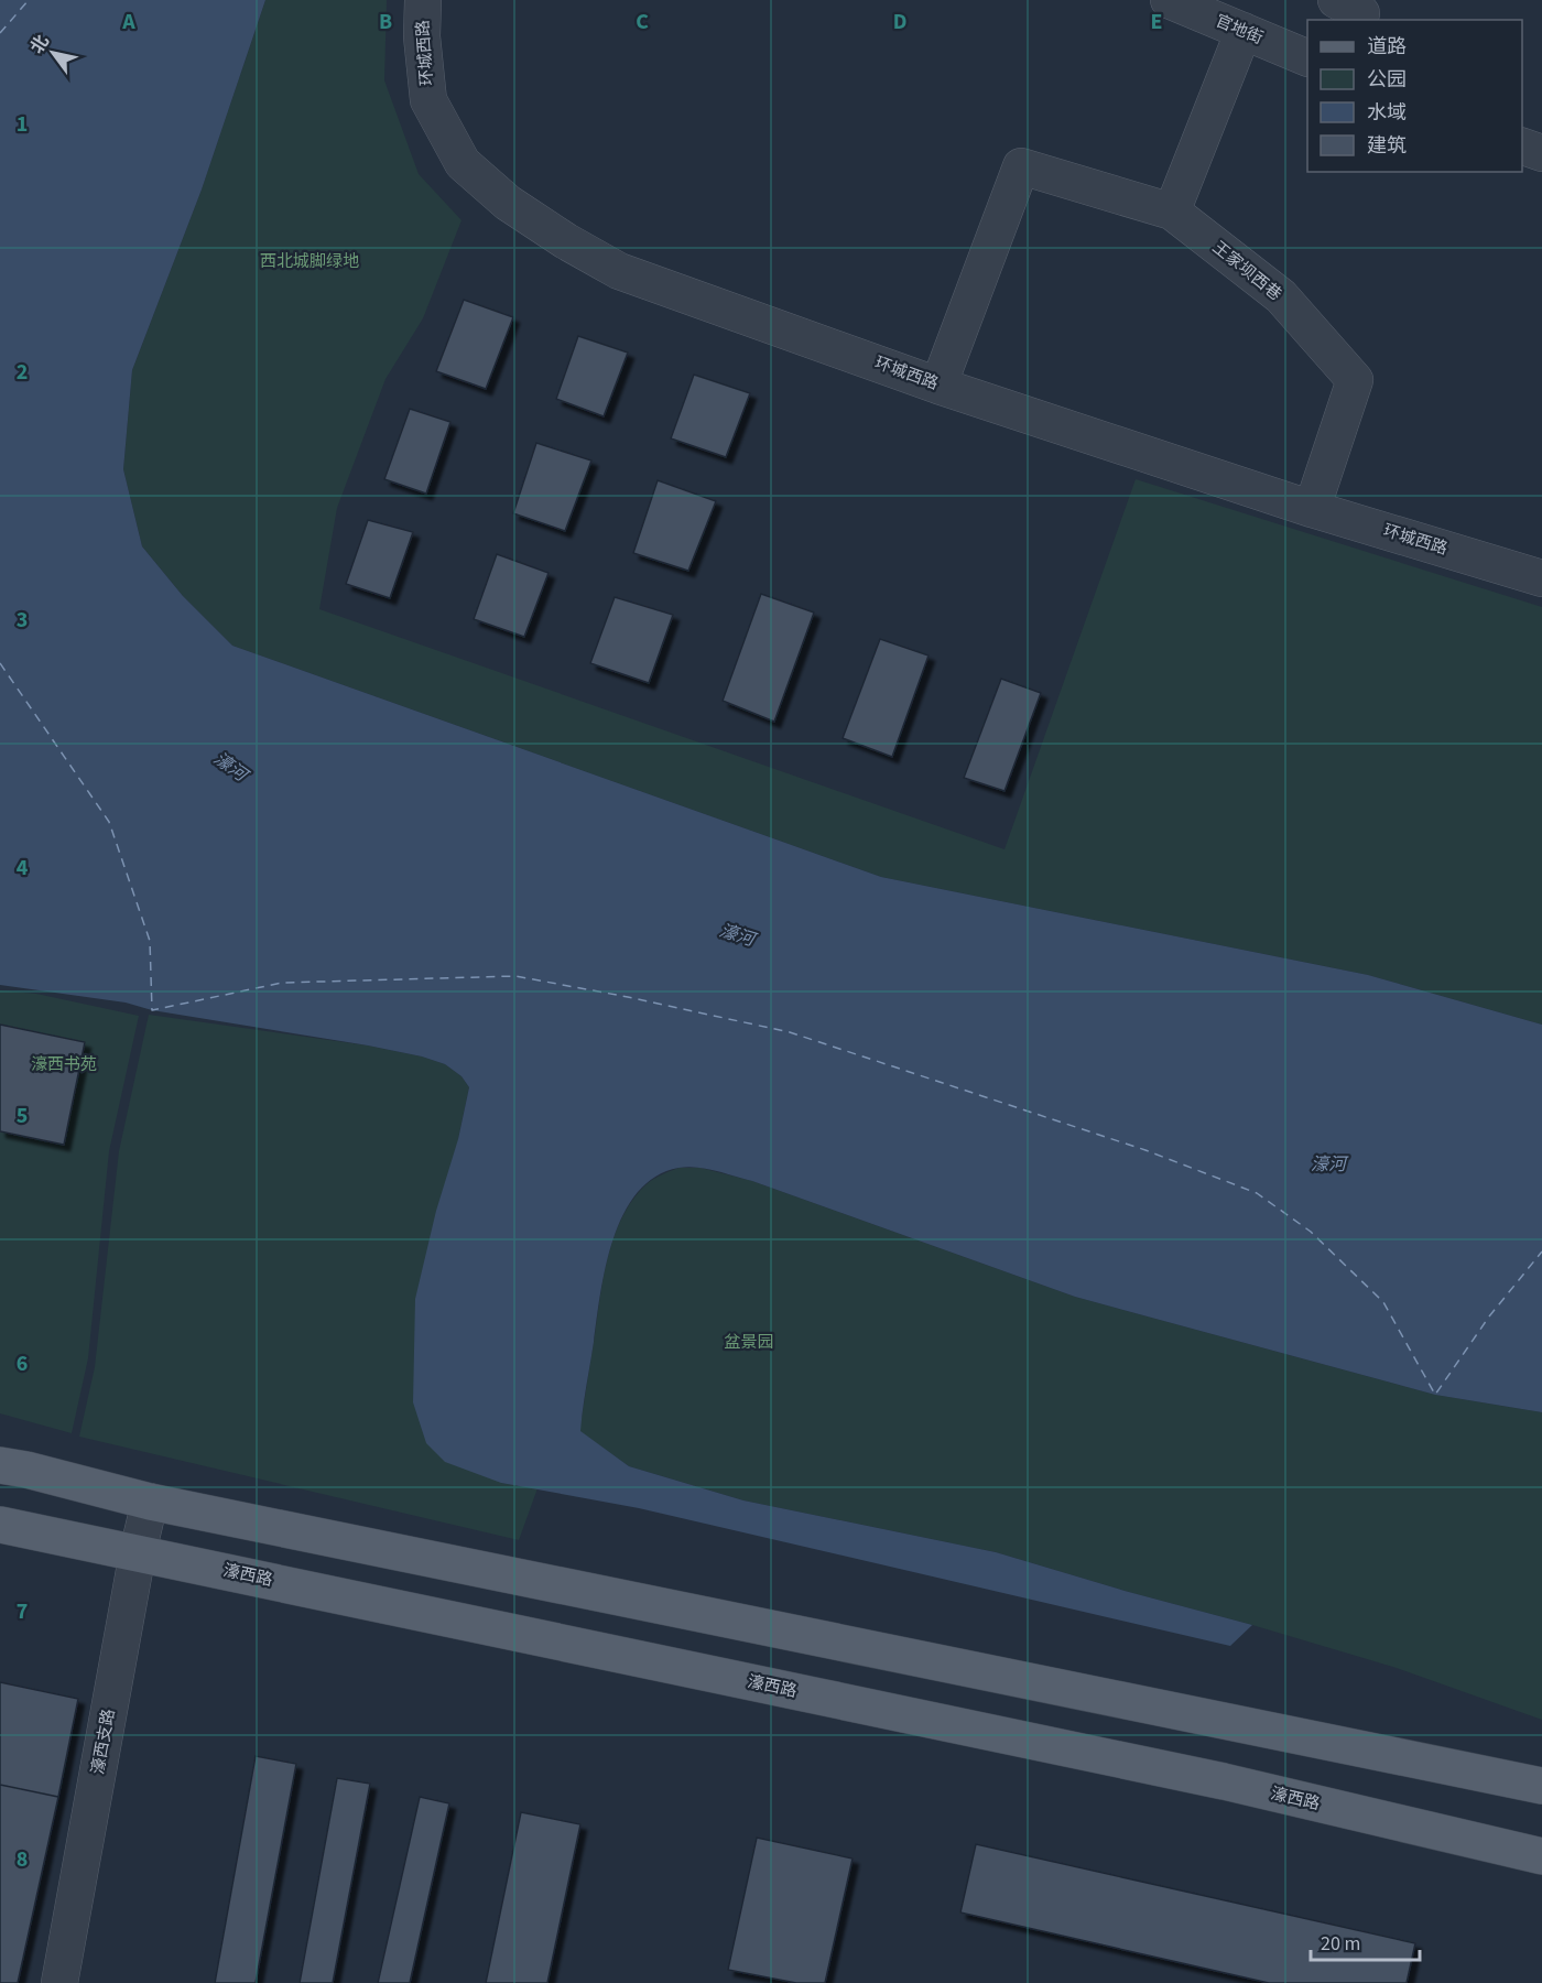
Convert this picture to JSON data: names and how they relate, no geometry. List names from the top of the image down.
{
  "streets": {
    "main road": ["濠西路"],
    "street": [
      "官地街",
      "环城西路",
      "王家坝西巷",
      "濠西支路"
    ]
  },
  "crossings": [
    ["环城西路", "王家坝西巷"],
    ["濠西路", "濠西支路"]
  ],
  "water": ["濠河"],
  "parks": ["西北城脚绿地", "濠西书苑", "盆景园"],
  "legend": [
    "道路",
    "公园",
    "水域",
    "建筑"
  ],
  "scale_bar": "20 m",
  "north": "top left",
  "grid": {
    "columns": [
      "A",
      "B",
      "C",
      "D",
      "E"
    ],
    "rows": [
      "1",
      "2",
      "3",
      "4",
      "5",
      "6",
      "7",
      "8"
    ]
  }
}
